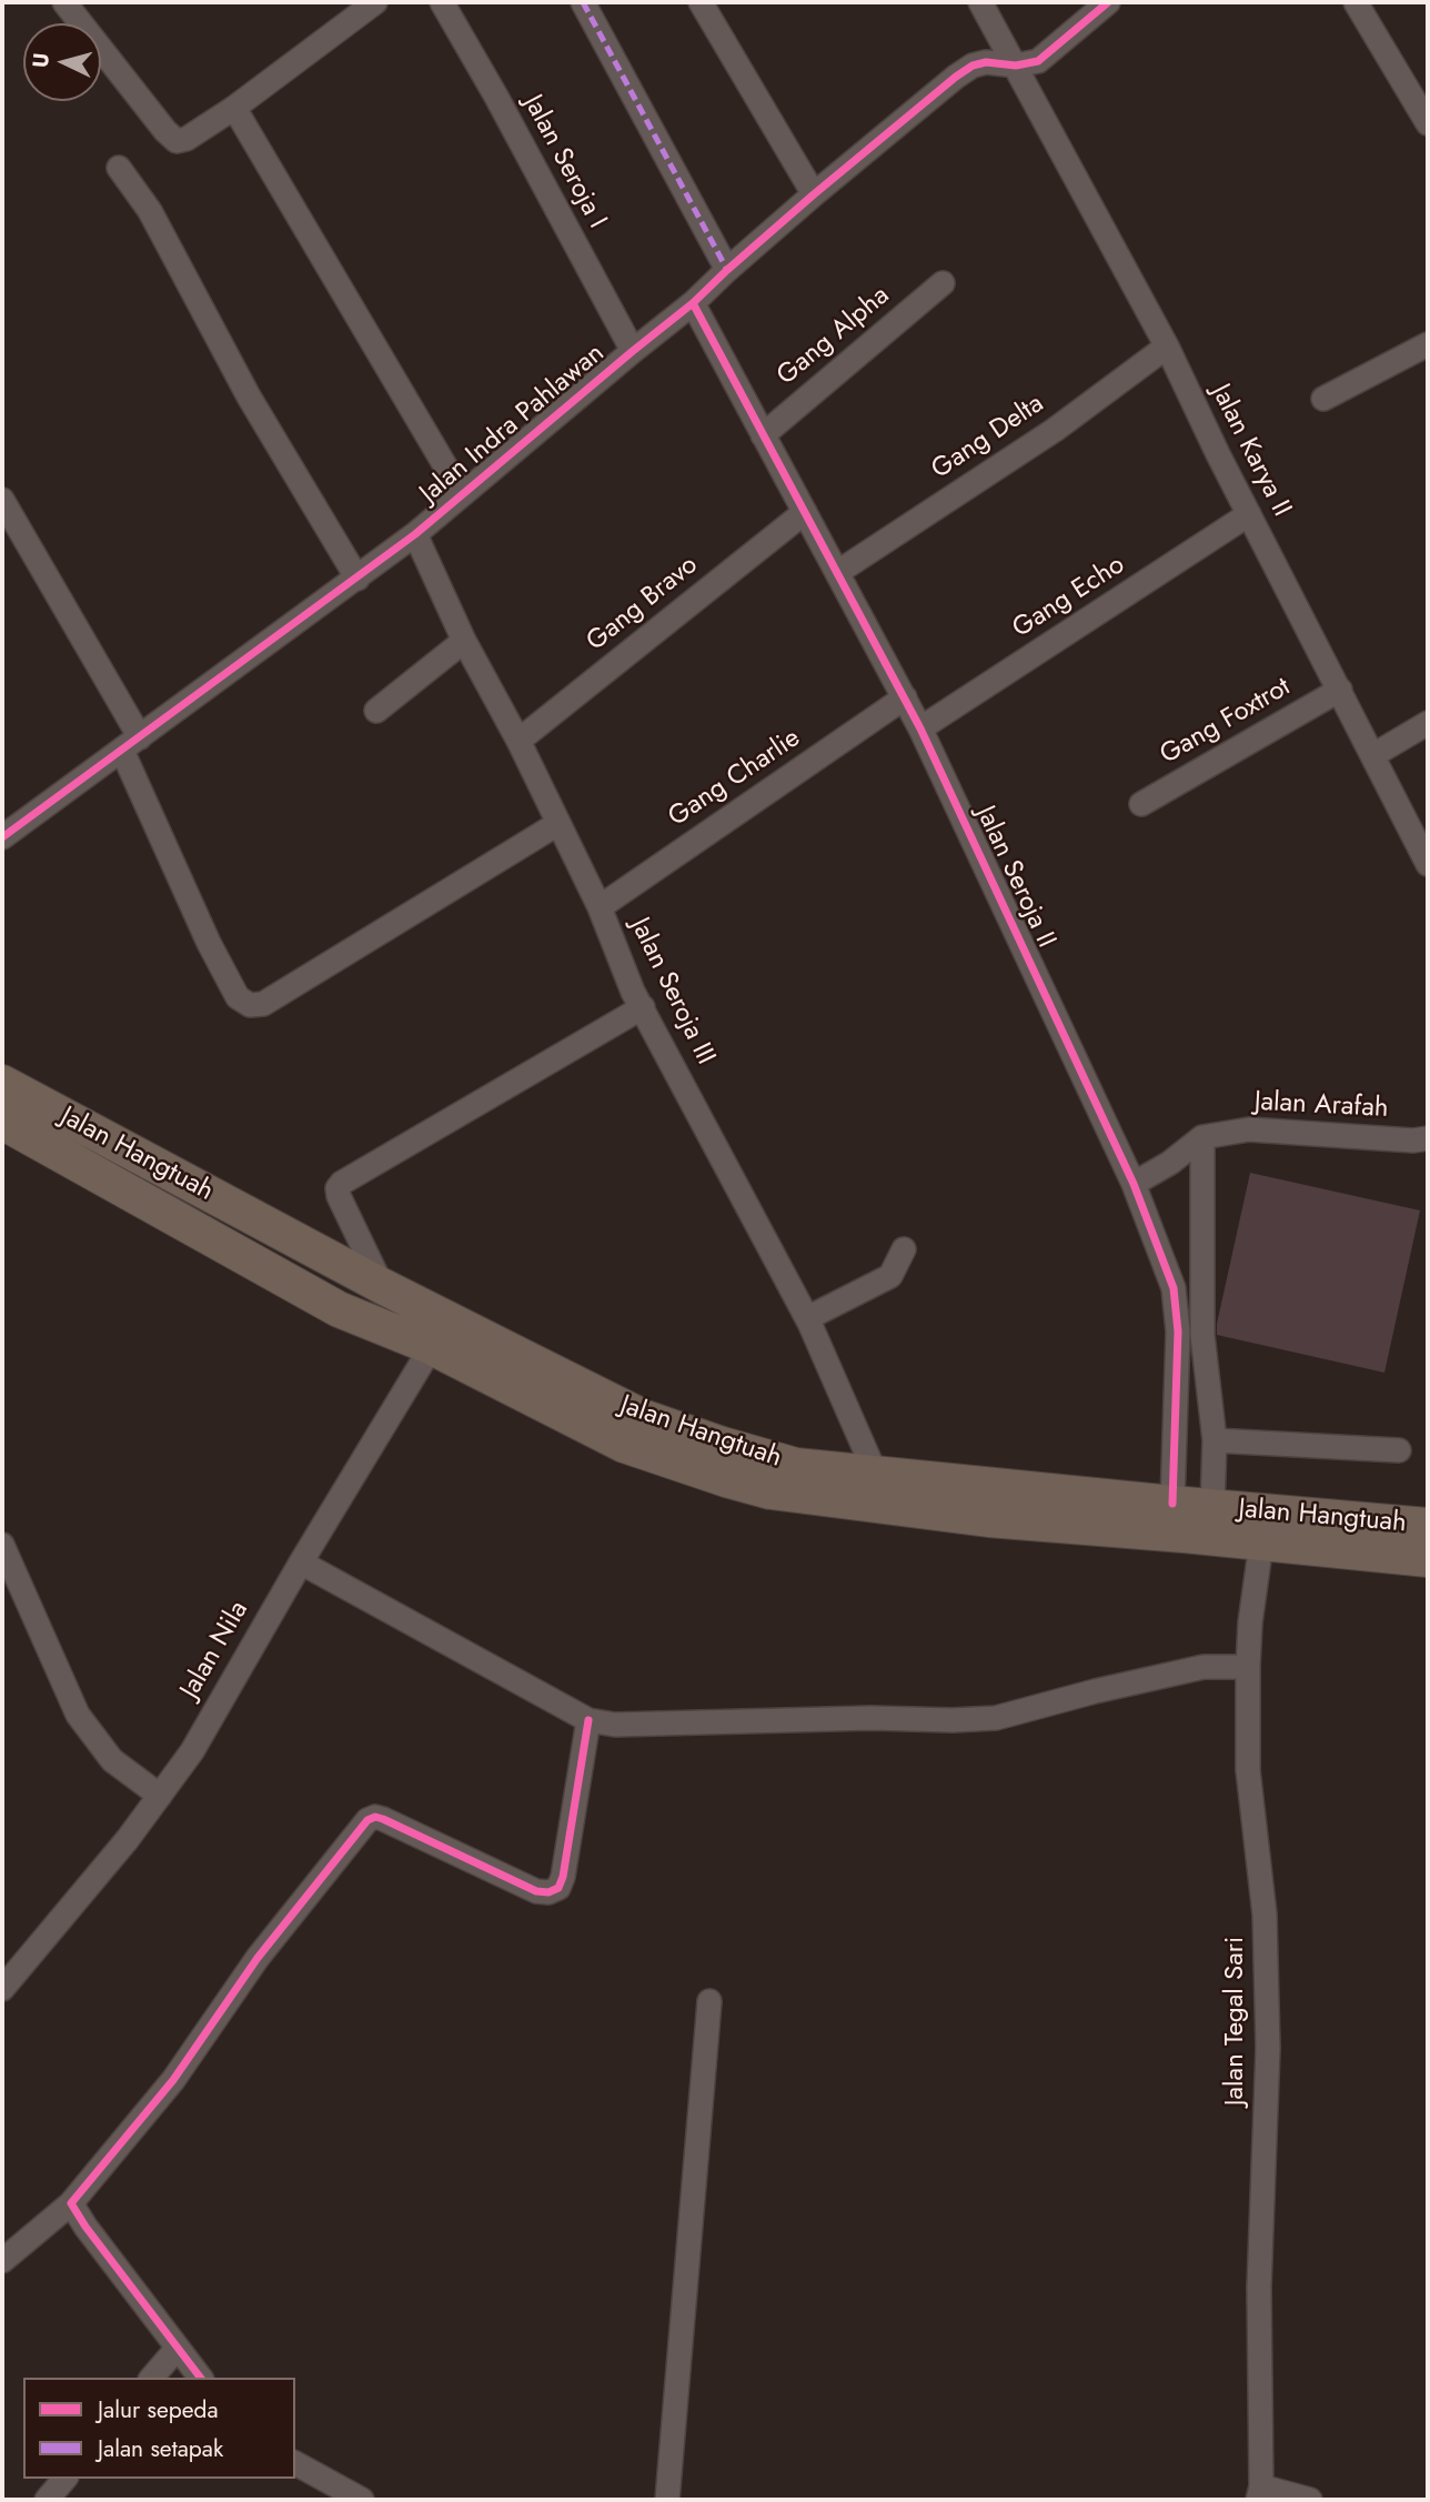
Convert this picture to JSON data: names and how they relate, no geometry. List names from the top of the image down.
{
  "streets": {
    "highway": ["Jalan Hangtuah"],
    "street": [
      "Jalan Seroja I",
      "Gang Alpha",
      "Jalan Indra Pahlawan",
      "Gang Delta",
      "Jalan Karya II",
      "Gang Echo",
      "Gang Bravo",
      "Gang Foxtrot",
      "Gang Charlie",
      "Jalan Seroja II",
      "Jalan Seroja III",
      "Jalan Arafah",
      "Jalan Nila",
      "Jalan Tegal Sari"
    ]
  },
  "crossings": [
    ["Jalan Seroja I", "Jalan Indra Pahlawan"],
    ["Gang Alpha", "Jalan Seroja II"],
    ["Jalan Indra Pahlawan", "Jalan Karya II"],
    ["Jalan Indra Pahlawan", "Jalan Seroja II"],
    ["Jalan Indra Pahlawan", "Jalan Seroja III"],
    ["Gang Delta", "Jalan Karya II"],
    ["Gang Delta", "Jalan Seroja II"],
    ["Jalan Karya II", "Gang Echo"],
    ["Jalan Karya II", "Gang Foxtrot"],
    ["Gang Echo", "Jalan Seroja II"],
    ["Gang Bravo", "Jalan Seroja II"],
    ["Gang Bravo", "Jalan Seroja III"],
    ["Gang Charlie", "Jalan Seroja II"],
    ["Gang Charlie", "Jalan Seroja III"],
    ["Jalan Seroja II", "Jalan Hangtuah"],
    ["Jalan Seroja III", "Jalan Hangtuah"],
    ["Jalan Hangtuah", "Jalan Nila"],
    ["Jalan Hangtuah", "Jalan Tegal Sari"]
  ],
  "legend": ["Jalur sepeda", "Jalan setapak"],
  "north": "left"
}
